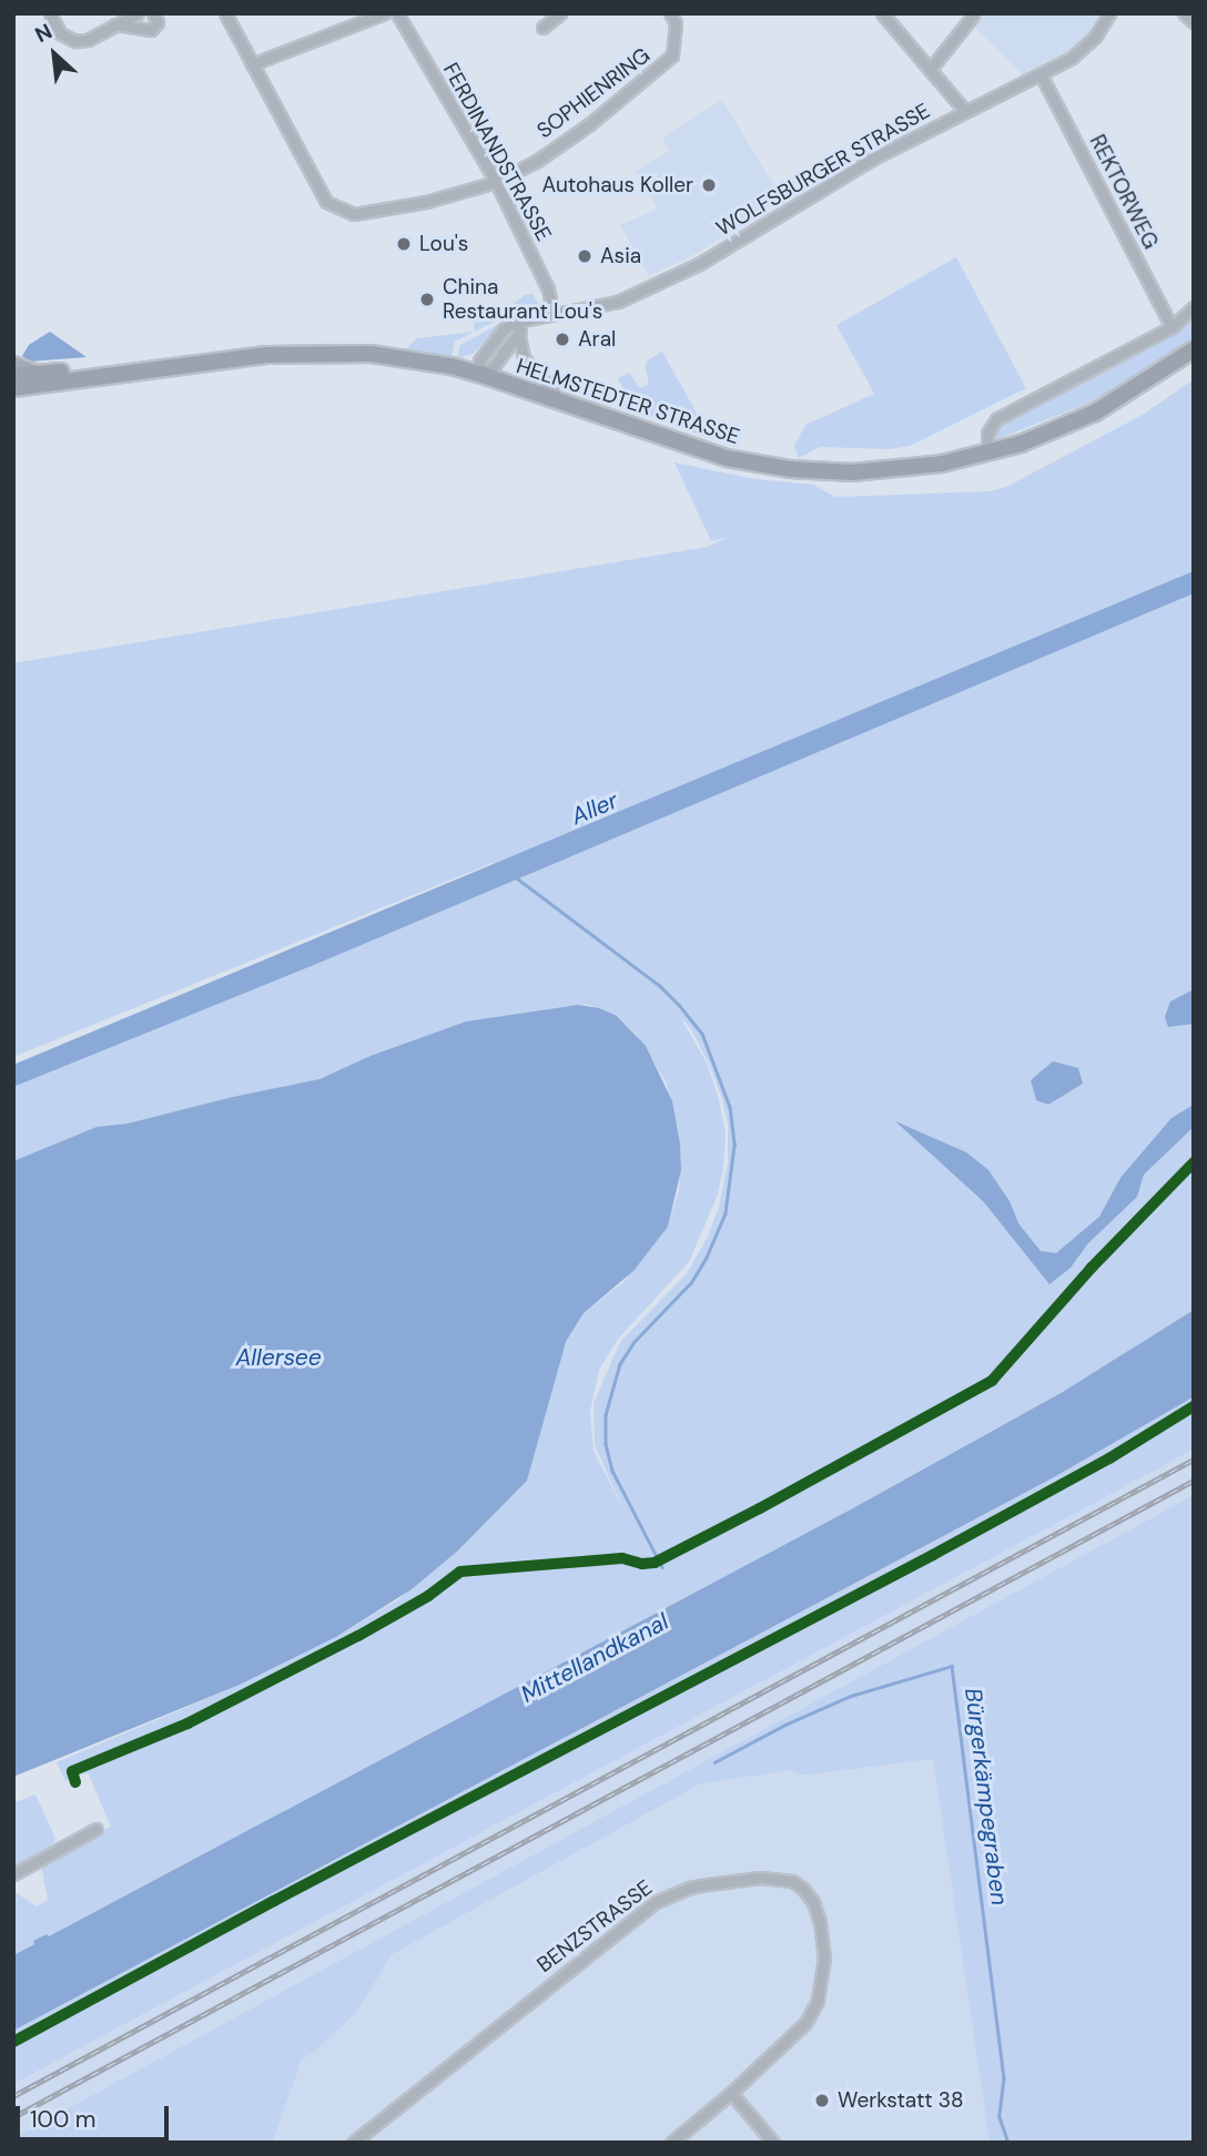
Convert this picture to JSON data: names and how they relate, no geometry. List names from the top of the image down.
{
  "streets": {
    "main road": ["HELMSTEDTER STRASSE"],
    "street": [
      "SOPHIENRING",
      "FERDINANDSTRASSE",
      "WOLFSBURGER STRASSE",
      "REKTORWEG",
      "BENZSTRASSE"
    ]
  },
  "crossings": [
    ["SOPHIENRING", "FERDINANDSTRASSE"],
    ["FERDINANDSTRASSE", "WOLFSBURGER STRASSE"],
    ["WOLFSBURGER STRASSE", "REKTORWEG"],
    ["WOLFSBURGER STRASSE", "HELMSTEDTER STRASSE"]
  ],
  "water": [
    "Aller",
    "Allersee",
    "Mittellandkanal",
    "Bürgerkämpegraben"
  ],
  "places": [
    "Autohaus Koller",
    "Lou's",
    "Asia",
    "China Restaurant Lou's",
    "Aral",
    "Werkstatt 38"
  ],
  "scale_bar": "100 m",
  "north": "top left"
}
